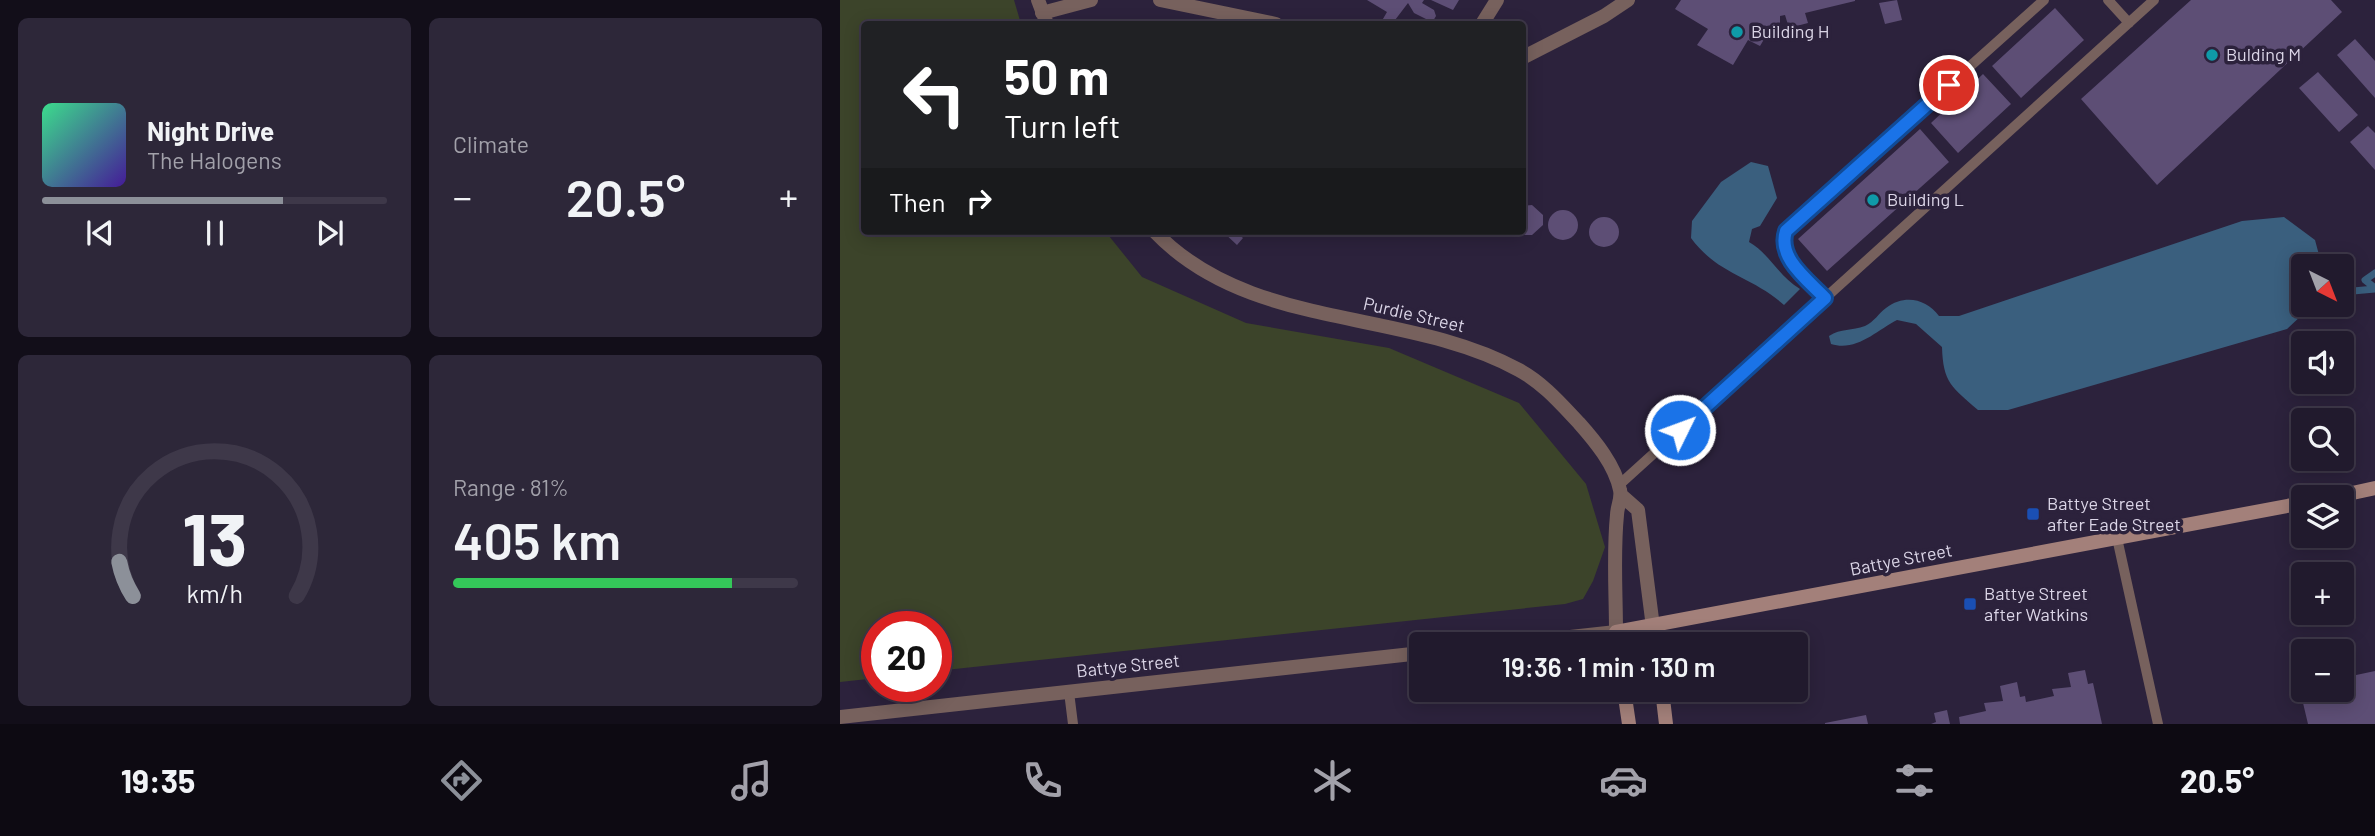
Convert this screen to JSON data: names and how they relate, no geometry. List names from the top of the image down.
{
  "streets": {
    "street": ["Purdie Street", "Battye Street"]
  },
  "crossings": [
    ["Purdie Street", "Battye Street"]
  ],
  "places": {
    "other": ["Building H", "Bulding M", "Building L"],
    "transit": ["Battye Street after Eade Street", "Battye Street after Watkins"]
  },
  "north": "bottom right",
  "page": {
    "tile": [
      "Climate",
      ["Range · 81%", "405 km"]
    ],
    "turn": ["50 m", "Turn left"],
    "song": ["Night Drive", "The Halogens"],
    "heat": ["−", "20.5°", "+"],
    "then": "Then",
    "map_buttons": ["+", "−"],
    "limit": "20",
    "trip": "19:36 · 1 min · 130 m",
    "tabs": ["19:35", "20.5°"],
    "gauge": ["13", "km/h"]
  }
}
